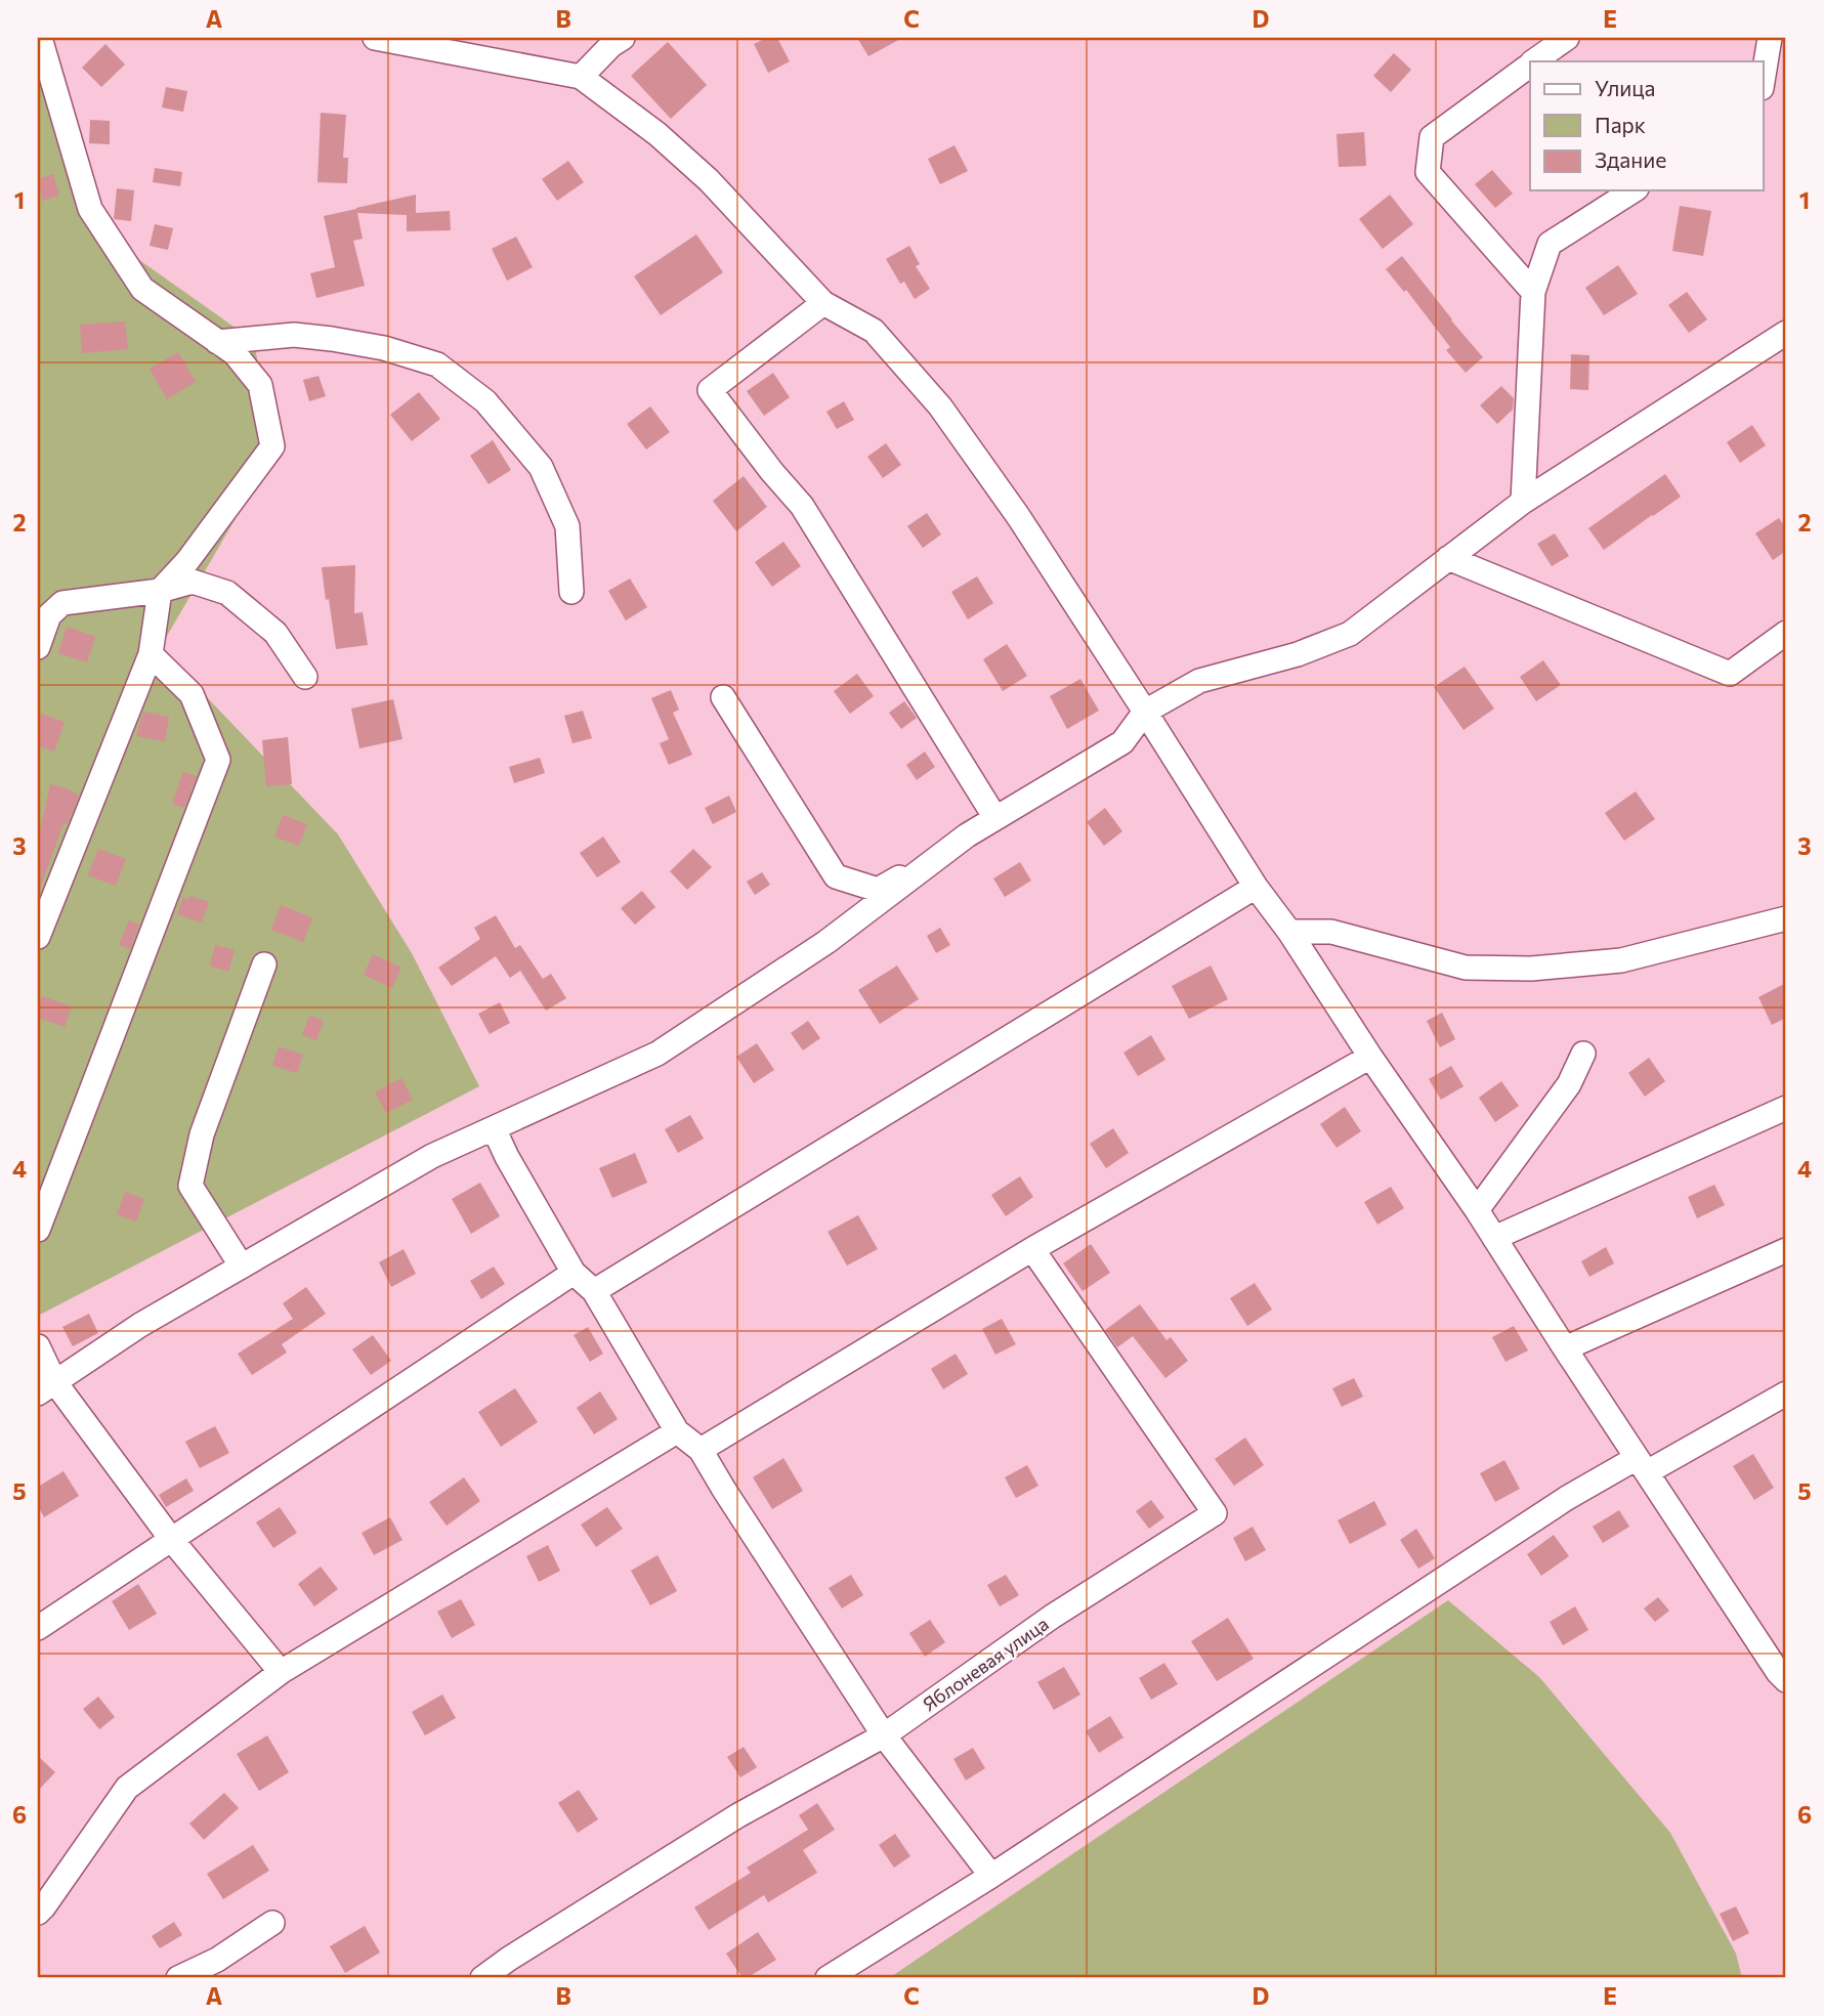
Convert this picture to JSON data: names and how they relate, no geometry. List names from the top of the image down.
{
  "streets": {
    "street": ["Яблоневая улица"]
  },
  "legend": ["Улица", "Парк", "Здание"],
  "grid": {
    "columns": [
      "A",
      "B",
      "C",
      "D",
      "E"
    ],
    "rows": [
      "1",
      "2",
      "3",
      "4",
      "5",
      "6"
    ]
  }
}
